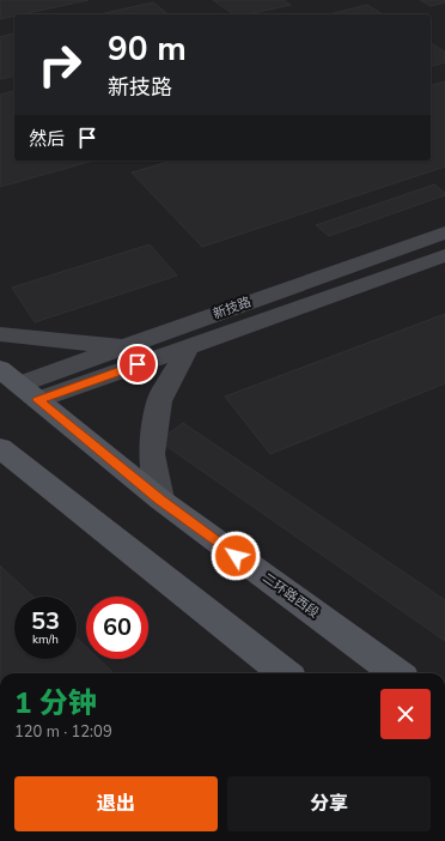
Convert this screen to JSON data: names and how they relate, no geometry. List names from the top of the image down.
{
  "streets": {
    "main road": ["二环路西段"],
    "street": ["新技路"]
  },
  "crossings": [
    ["新技路", "二环路西段"]
  ],
  "page": {
    "turn": ["90 m", "新技路"],
    "then": "然后",
    "speed": "53 km/h",
    "limit": "60",
    "heading": ["1 分钟", "120 m · 12:09"],
    "buttons": ["退出", "分享"]
  }
}
